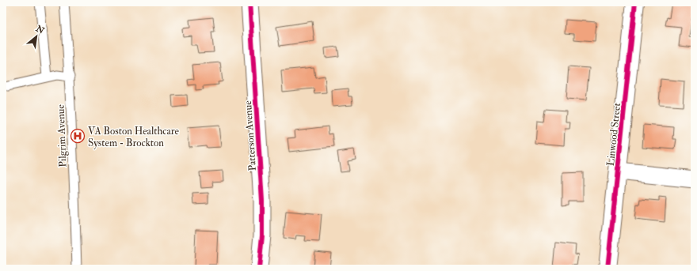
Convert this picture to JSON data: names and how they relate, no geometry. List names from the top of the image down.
{
  "streets": {
    "street": ["Linwood Street", "Patterson Avenue"],
    "lane": ["Pilgrim Avenue"]
  },
  "places": {
    "hospital": ["VA Boston Healthcare System - Brockton"]
  },
  "north": "top right"
}
